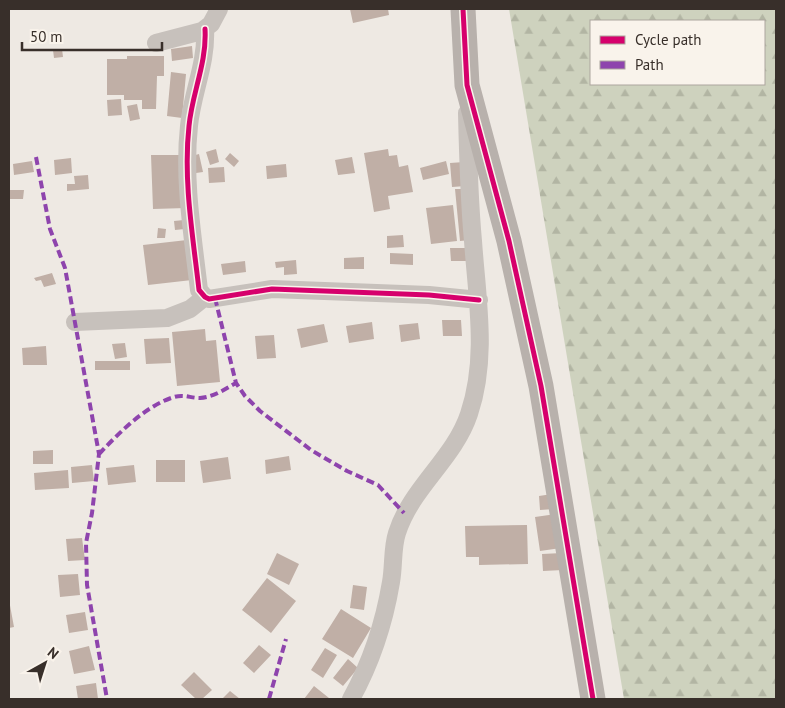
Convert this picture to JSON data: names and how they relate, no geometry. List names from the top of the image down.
{
  "legend": ["Cycle path", "Path"],
  "scale_bar": "50 m",
  "north": "top right"
}
